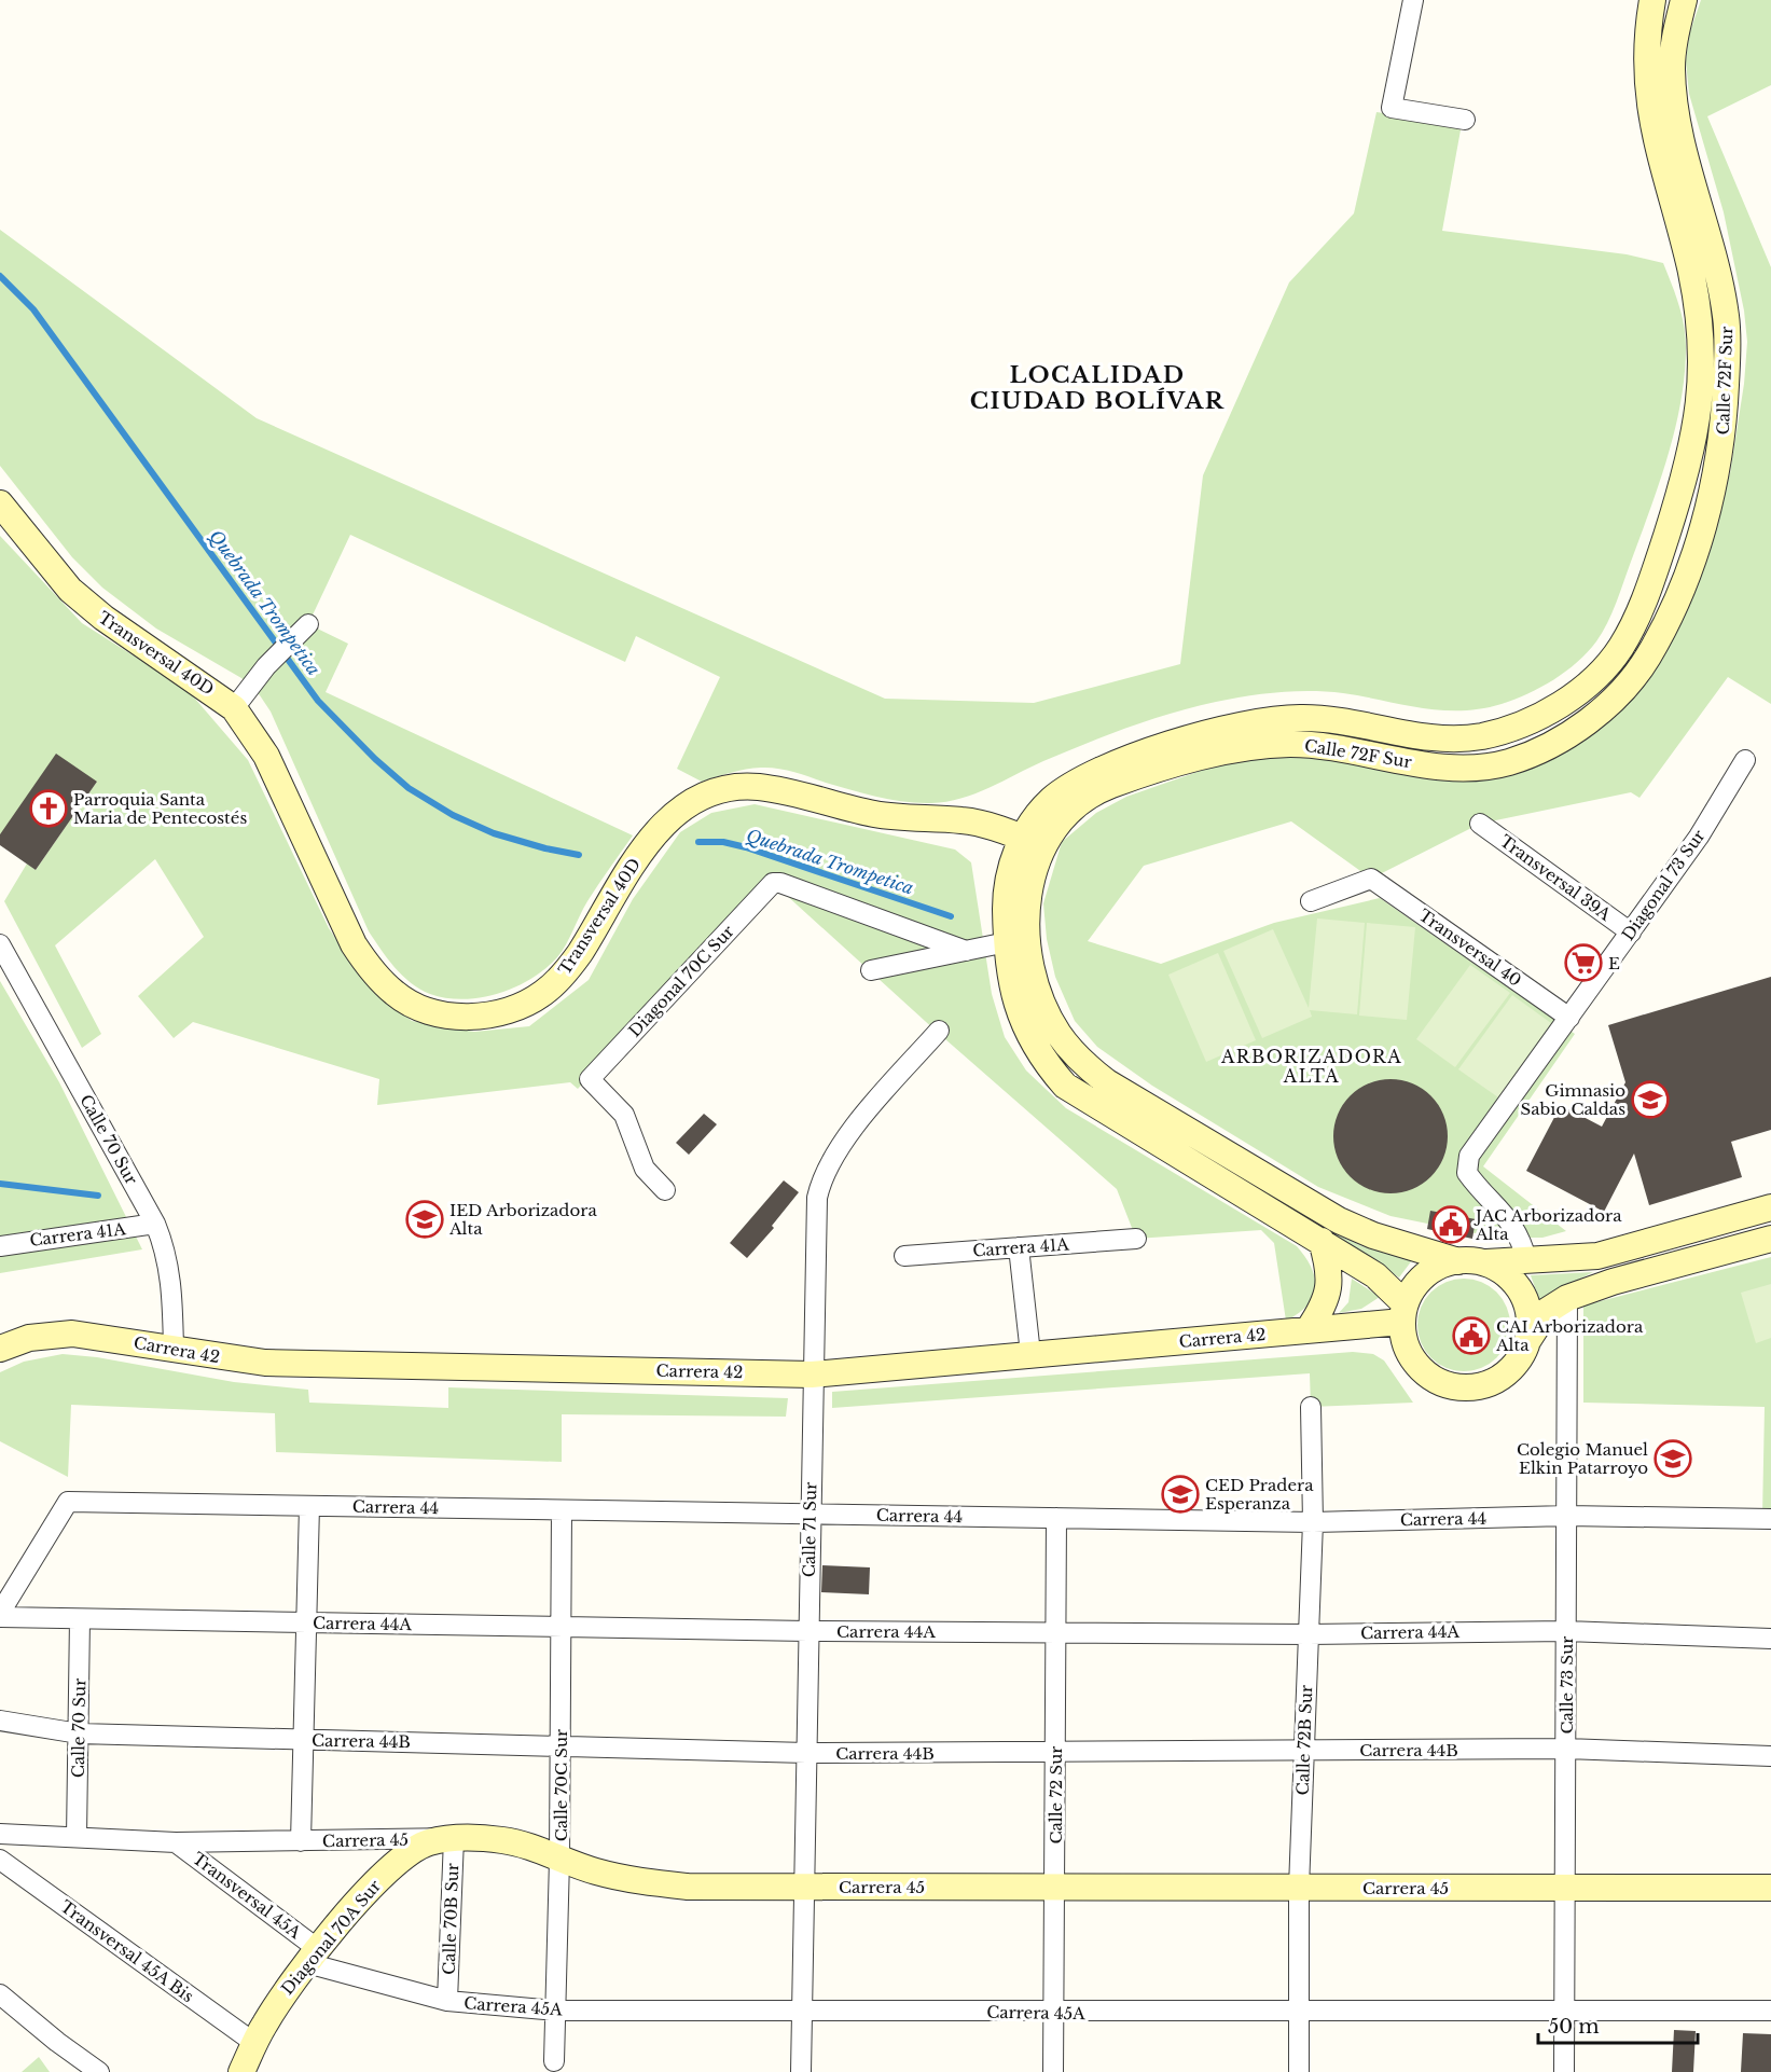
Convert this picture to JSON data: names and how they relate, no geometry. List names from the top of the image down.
{
  "streets": {
    "street": [
      "Calle 72F Sur",
      "Transversal 40D",
      "Transversal 39A",
      "Diagonal 73 Sur",
      "Transversal 40",
      "Diagonal 70C Sur",
      "Calle 70 Sur",
      "Carrera 41A",
      "Carrera 42",
      "Carrera 44",
      "Calle 71 Sur",
      "Carrera 44A",
      "Calle 73 Sur",
      "Calle 72B Sur",
      "Carrera 44B",
      "Calle 70C Sur",
      "Calle 72 Sur",
      "Carrera 45",
      "Transversal 45A",
      "Calle 70B Sur",
      "Diagonal 70A Sur",
      "Transversal 45A Bis",
      "Carrera 45A"
    ]
  },
  "crossings": [
    ["Calle 72F Sur", "Transversal 40D"],
    ["Calle 72F Sur", "Carrera 42"],
    ["Transversal 39A", "Diagonal 73 Sur"],
    ["Diagonal 73 Sur", "Transversal 40"],
    ["Calle 70 Sur", "Carrera 41A"],
    ["Calle 70 Sur", "Carrera 42"],
    ["Calle 70 Sur", "Carrera 44A"],
    ["Calle 70 Sur", "Carrera 44B"],
    ["Calle 70 Sur", "Carrera 45"],
    ["Carrera 42", "Calle 71 Sur"],
    ["Carrera 44", "Calle 71 Sur"],
    ["Carrera 44", "Carrera 44A"],
    ["Carrera 44", "Calle 73 Sur"],
    ["Carrera 44", "Calle 72B Sur"],
    ["Carrera 44", "Calle 70C Sur"],
    ["Carrera 44", "Calle 72 Sur"],
    ["Calle 71 Sur", "Carrera 44A"],
    ["Calle 71 Sur", "Carrera 44B"],
    ["Calle 71 Sur", "Carrera 45"],
    ["Calle 71 Sur", "Carrera 45A"],
    ["Carrera 44A", "Calle 73 Sur"],
    ["Carrera 44A", "Calle 72B Sur"],
    ["Carrera 44A", "Calle 70C Sur"],
    ["Carrera 44A", "Calle 72 Sur"],
    ["Calle 73 Sur", "Carrera 44B"],
    ["Calle 73 Sur", "Carrera 45"],
    ["Calle 73 Sur", "Carrera 45A"],
    ["Calle 72B Sur", "Carrera 44B"],
    ["Calle 72B Sur", "Carrera 45"],
    ["Calle 72B Sur", "Carrera 45A"],
    ["Carrera 44B", "Calle 70C Sur"],
    ["Carrera 44B", "Calle 72 Sur"],
    ["Calle 70C Sur", "Carrera 45"],
    ["Calle 70C Sur", "Carrera 45A"],
    ["Calle 72 Sur", "Carrera 45"],
    ["Calle 72 Sur", "Carrera 45A"],
    ["Carrera 45", "Transversal 45A"],
    ["Carrera 45", "Calle 70B Sur"],
    ["Carrera 45", "Diagonal 70A Sur"],
    ["Transversal 45A", "Diagonal 70A Sur"],
    ["Transversal 45A", "Carrera 45A"],
    ["Calle 70B Sur", "Diagonal 70A Sur"],
    ["Calle 70B Sur", "Carrera 45A"],
    ["Diagonal 70A Sur", "Transversal 45A Bis"],
    ["Diagonal 70A Sur", "Carrera 45A"]
  ],
  "districts": ["LOCALIDAD CIUDAD BOLÍVAR", "ARBORIZADORA ALTA"],
  "water": ["Quebrada Trompetica"],
  "places": {
    "church": ["Parroquia Santa Maria de Pentecostés"],
    "supermarket": ["E"],
    "school or university": [
      "Gimnasio Sabio Caldas",
      "IED Arborizadora Alta",
      "Colegio Manuel Elkin Patarroyo",
      "CED Pradera Esperanza"
    ],
    "public building": ["JAC Arborizadora Alta", "CAI Arborizadora Alta"]
  },
  "scale_bar": "50 m"
}
